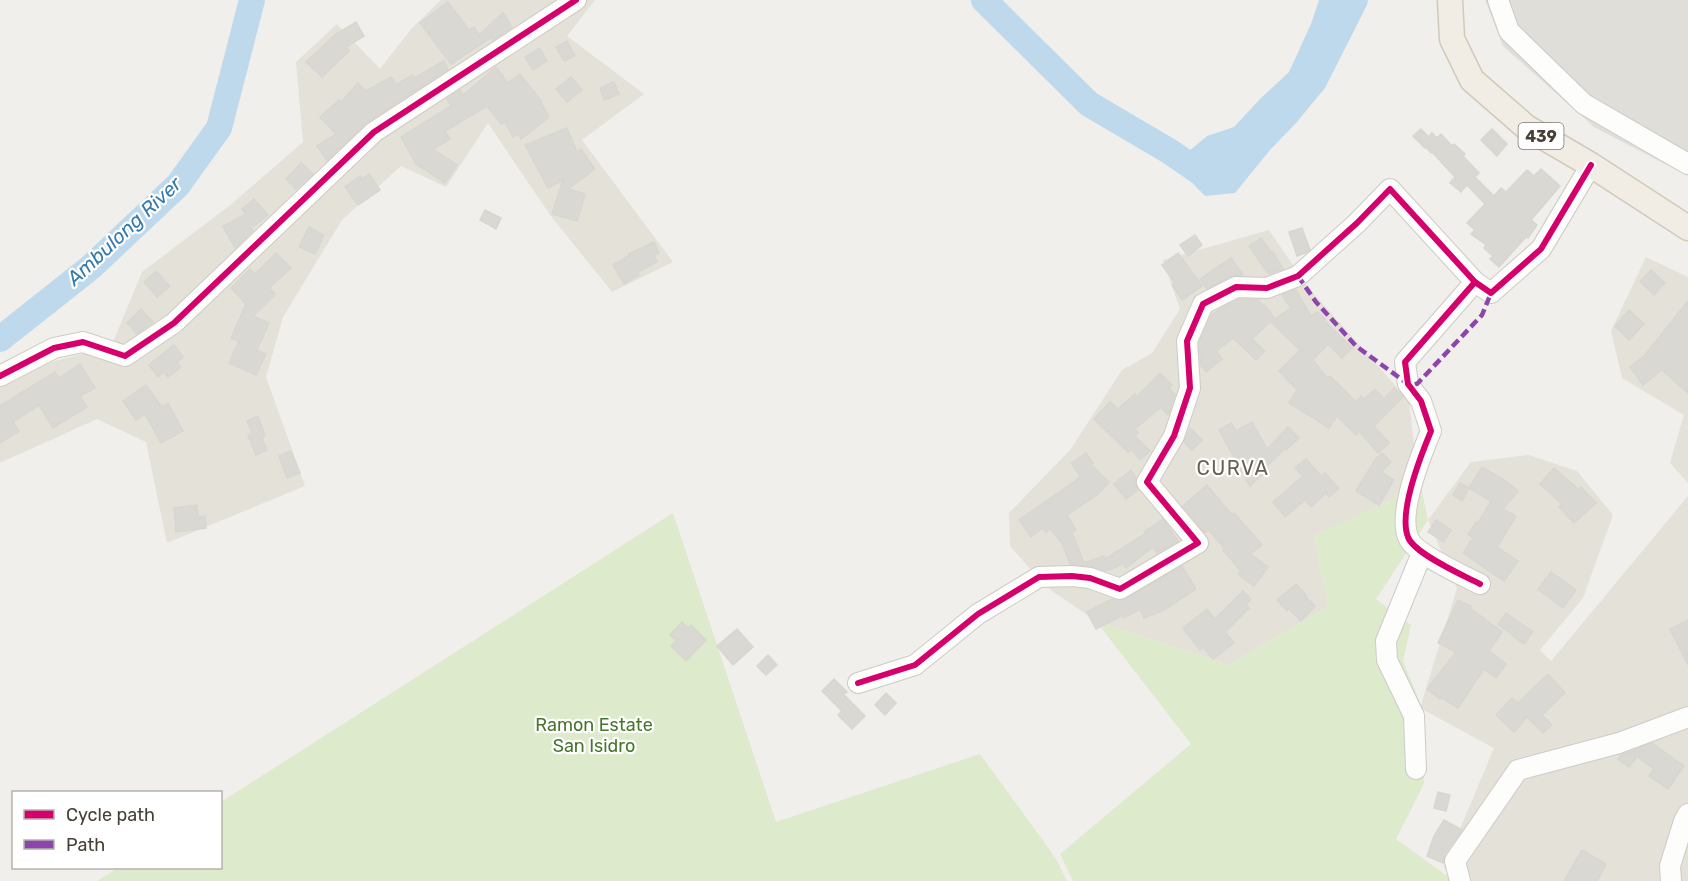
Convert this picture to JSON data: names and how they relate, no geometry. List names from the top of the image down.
{
  "streets": {
    "main road": ["439"]
  },
  "districts": ["CURVA"],
  "water": ["Ambulong River"],
  "parks": ["Ramon Estate San Isidro"],
  "legend": ["Cycle path", "Path"]
}
